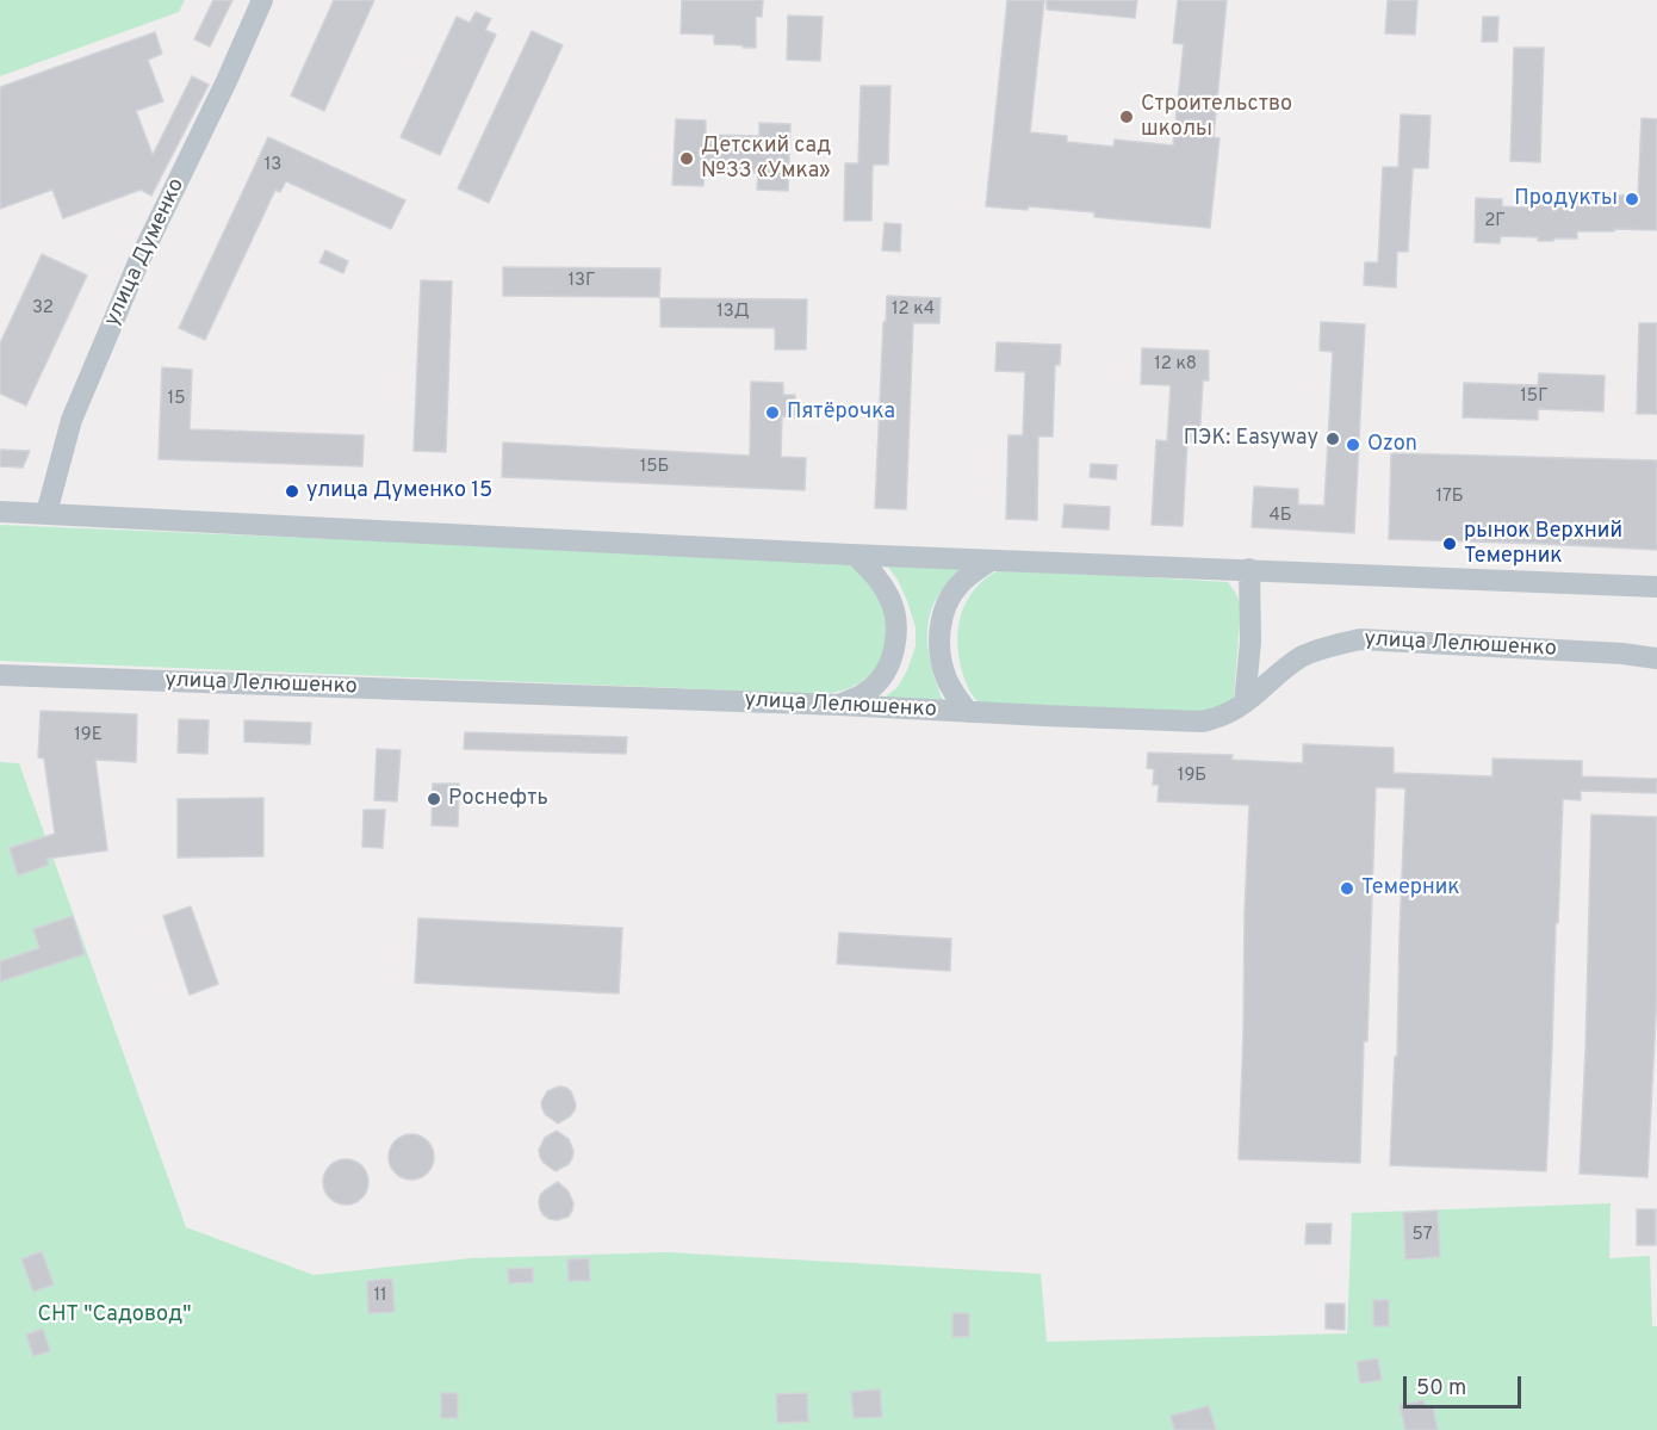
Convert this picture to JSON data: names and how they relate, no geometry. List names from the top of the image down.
{
  "streets": {
    "street": ["улица Думенко", "улица Лелюшенко"]
  },
  "parks": ["СНТ \"Садовод\""],
  "places": [
    "Строительство школы",
    "Детский сад №33 «Умка»",
    "Продукты",
    "Пятёрочка",
    "ПЭК: Easyway",
    "Ozon",
    "улица Думенко 15",
    "рынок Верхний Темерник",
    "Роснефть",
    "Темерник"
  ],
  "house_numbers": [
    "13",
    "2Г",
    "13Г",
    "32",
    "12 к4",
    "13Д",
    "12 к8",
    "15Г",
    "15",
    "15Б",
    "17Б",
    "4Б",
    "19Е",
    "19Б",
    "57",
    "11"
  ],
  "scale_bar": "50 m"
}
